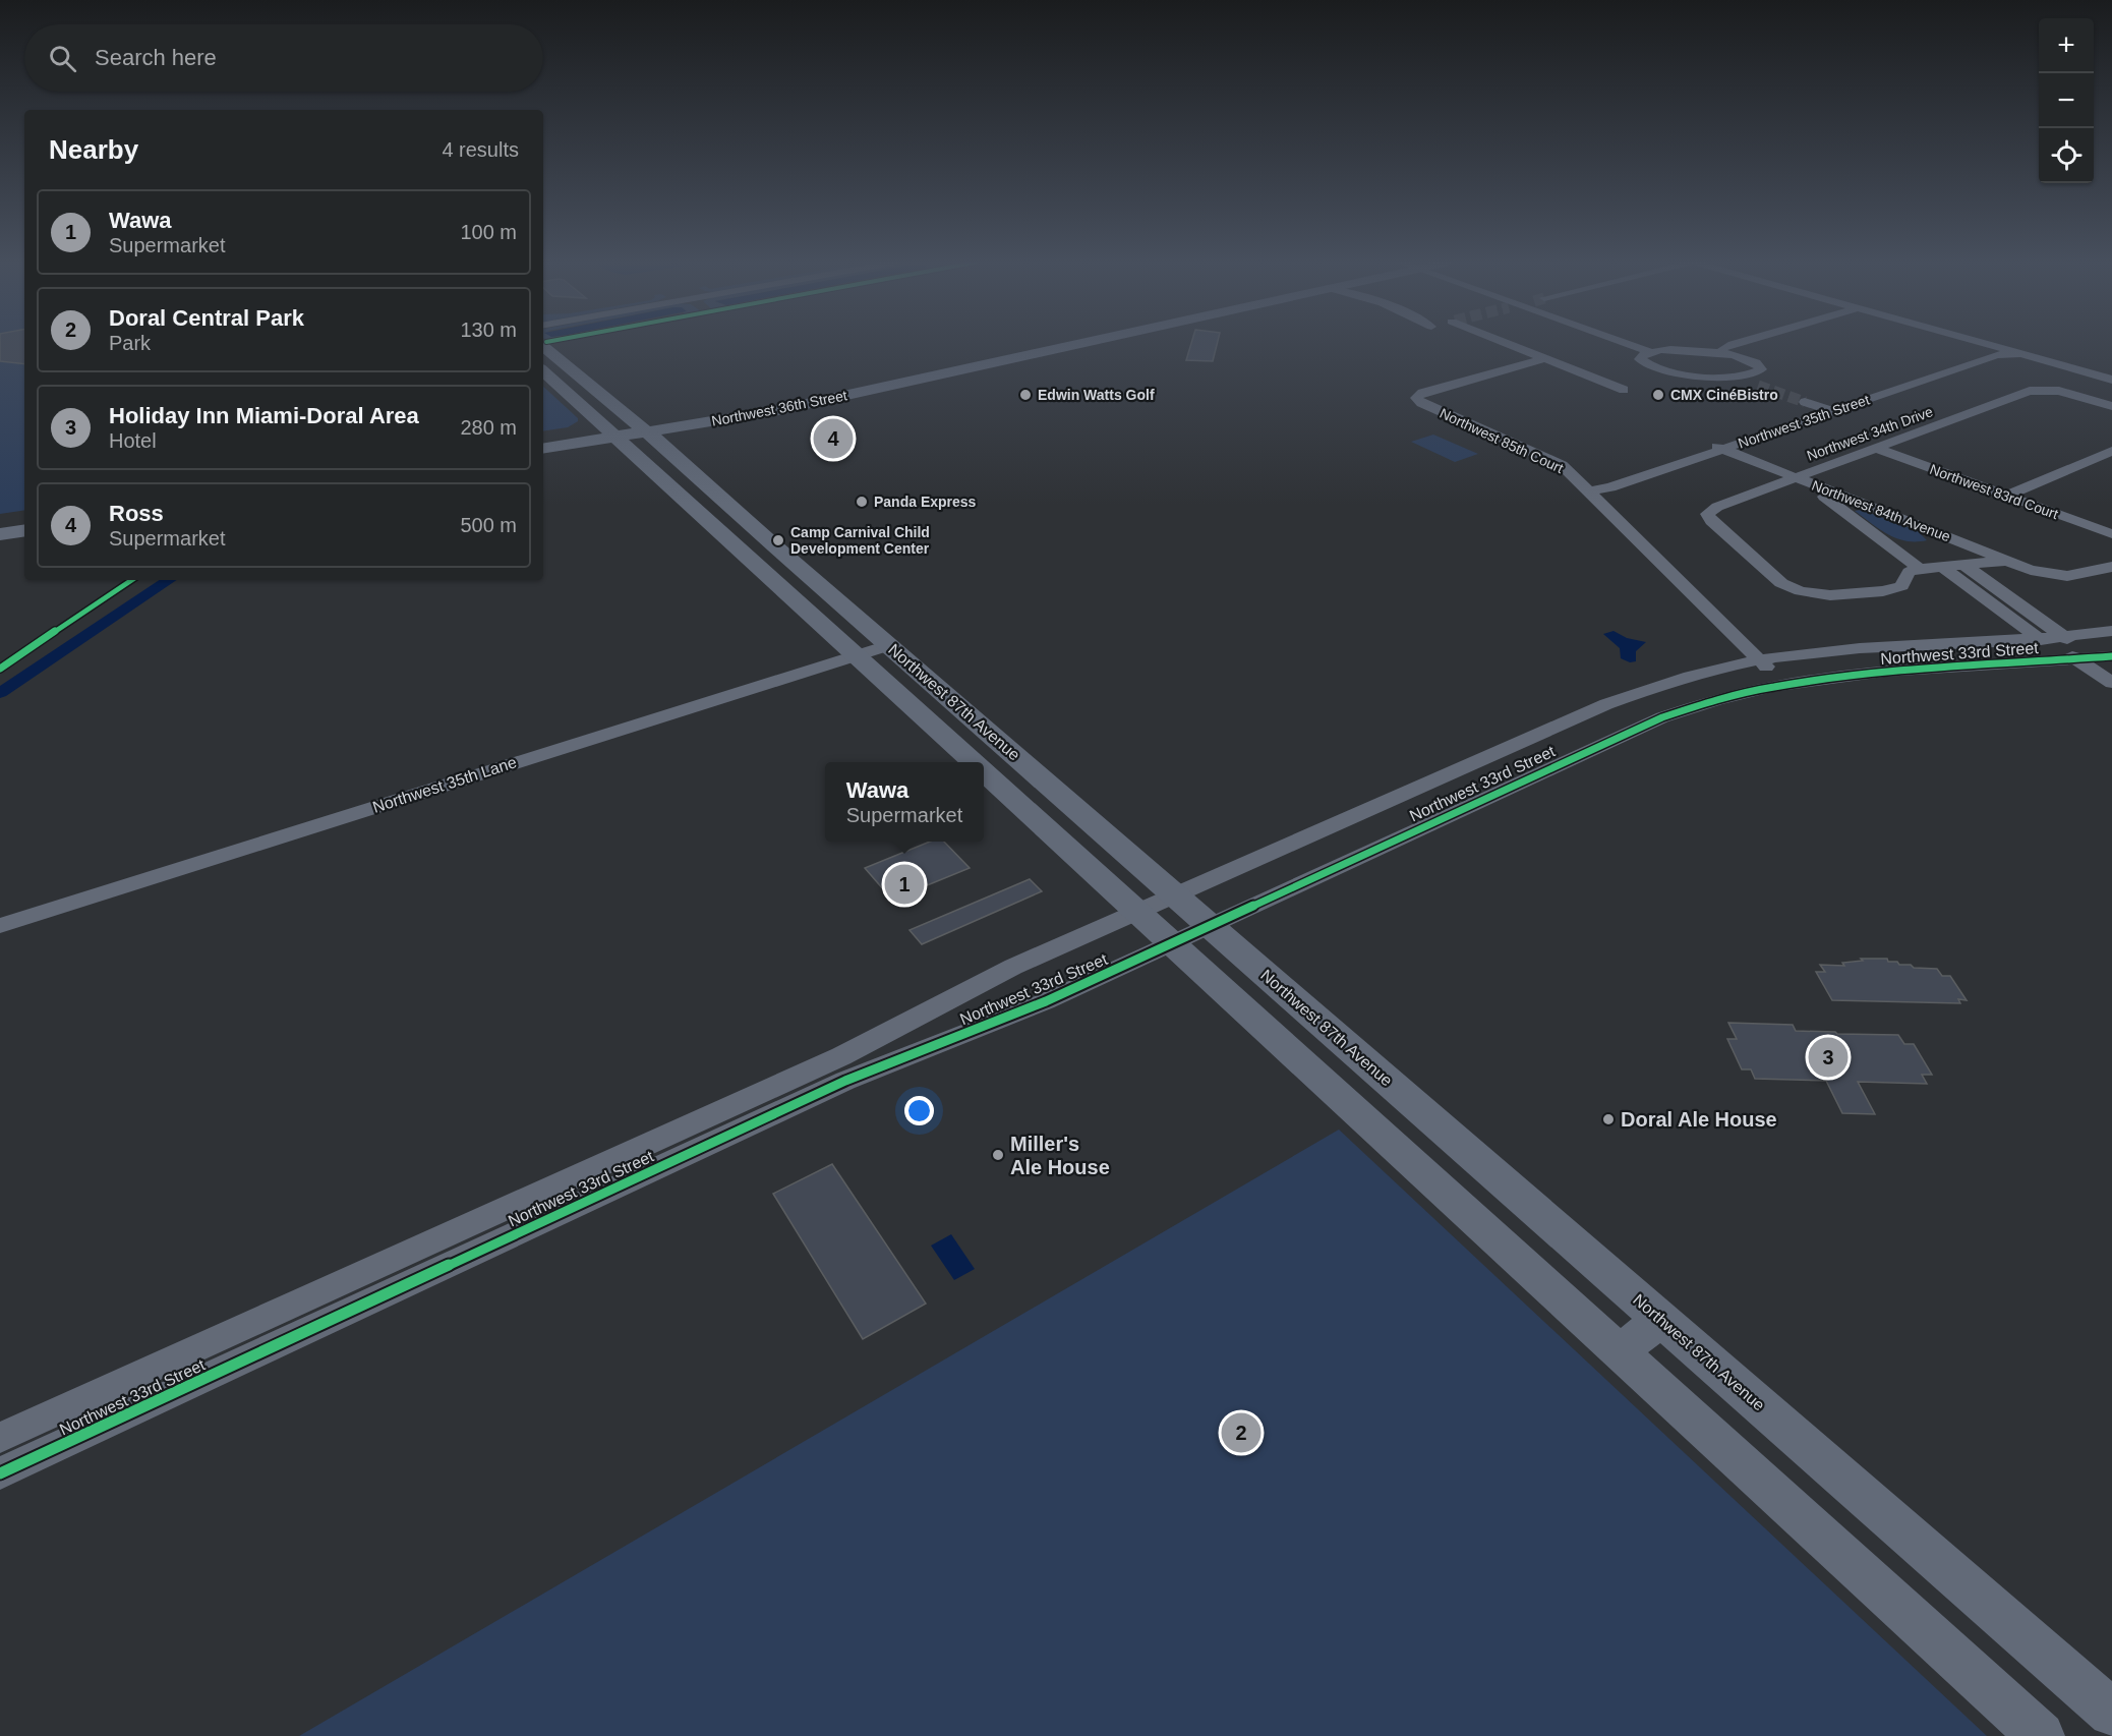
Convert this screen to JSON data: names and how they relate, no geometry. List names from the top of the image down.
{
  "streets": {
    "main road": ["Northwest 36th Street", "Northwest 87th Avenue"],
    "street": [
      "Northwest 35th Street",
      "Northwest 34th Drive",
      "Northwest 85th Court",
      "Northwest 83rd Court",
      "Northwest 84th Avenue",
      "Northwest 33rd Street",
      "Northwest 35th Lane"
    ]
  },
  "crossings": [
    ["Northwest 36th Street", "Northwest 87th Avenue"],
    ["Northwest 35th Street", "Northwest 85th Court"],
    ["Northwest 34th Drive", "Northwest 83rd Court"],
    ["Northwest 34th Drive", "Northwest 84th Avenue"],
    ["Northwest 85th Court", "Northwest 33rd Street"],
    ["Northwest 84th Avenue", "Northwest 33rd Street"],
    ["Northwest 33rd Street", "Northwest 87th Avenue"],
    ["Northwest 87th Avenue", "Northwest 35th Lane"]
  ],
  "places": [
    "Edwin Watts Golf",
    "CMX CinéBistro",
    "Panda Express",
    "Camp Carnival Child Development Center",
    "Doral Ale House",
    "Miller's Ale House"
  ],
  "page": {
    "map_buttons": ["+", "−"],
    "search": "Search here",
    "heading": ["Nearby", "4 results"],
    "list": [
      {
        "mark": "1",
        "name": "Wawa",
        "note": "Supermarket",
        "value": "100 m"
      },
      {
        "mark": "2",
        "name": "Doral Central Park",
        "note": "Park",
        "value": "130 m"
      },
      {
        "mark": "3",
        "name": "Holiday Inn Miami-Doral Area",
        "note": "Hotel",
        "value": "280 m"
      },
      {
        "mark": "4",
        "name": "Ross",
        "note": "Supermarket",
        "value": "500 m"
      }
    ],
    "pins": [
      "4",
      "1",
      "3",
      "2"
    ],
    "popup": ["Wawa", "Supermarket"]
  }
}
